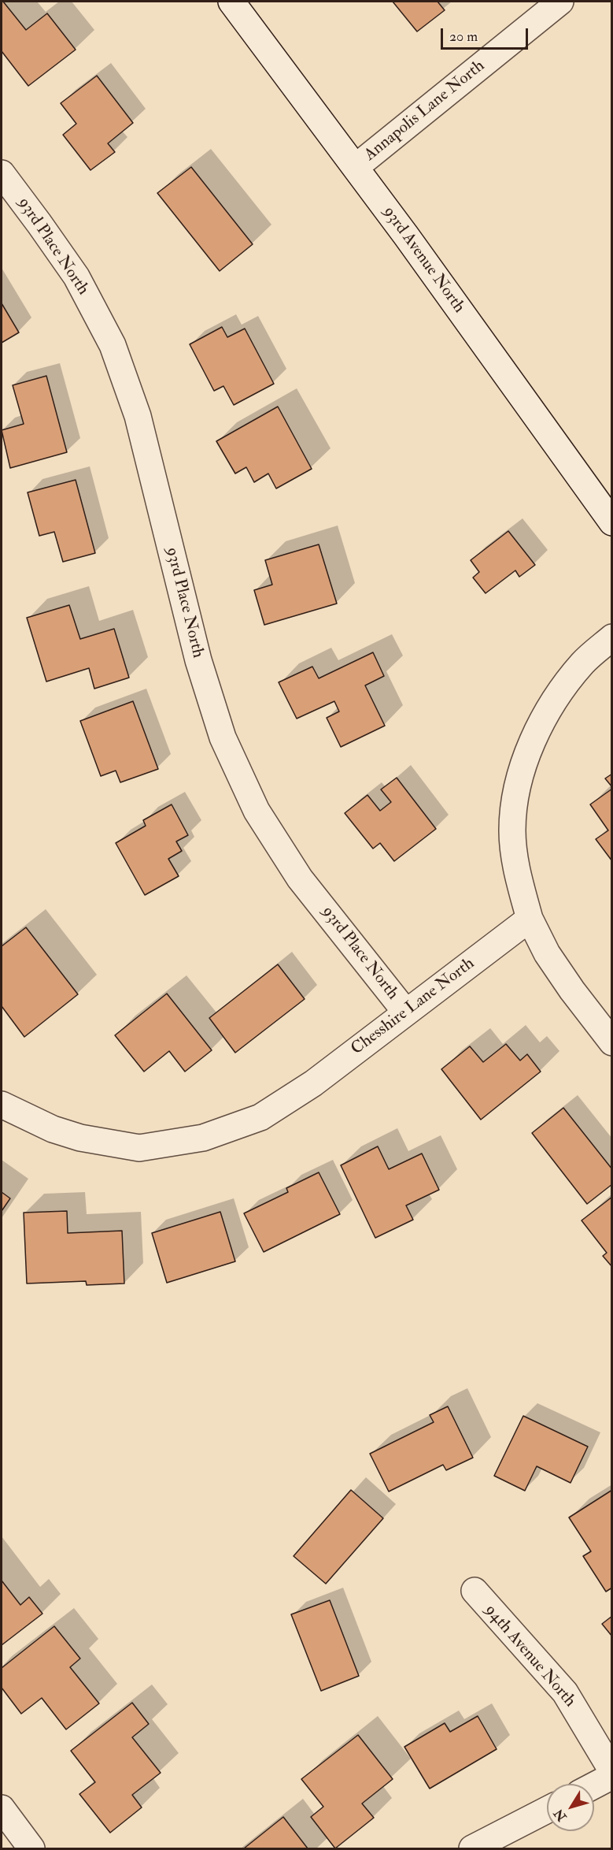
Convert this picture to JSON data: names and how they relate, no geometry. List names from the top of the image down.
{
  "streets": {
    "street": [
      "Annapolis Lane North",
      "93rd Place North",
      "93rd Avenue North",
      "Chesshire Lane North",
      "94th Avenue North"
    ]
  },
  "crossings": [
    ["Annapolis Lane North", "93rd Avenue North"],
    ["93rd Place North", "Chesshire Lane North"]
  ],
  "scale_bar": "20 m",
  "north": "bottom left"
}
